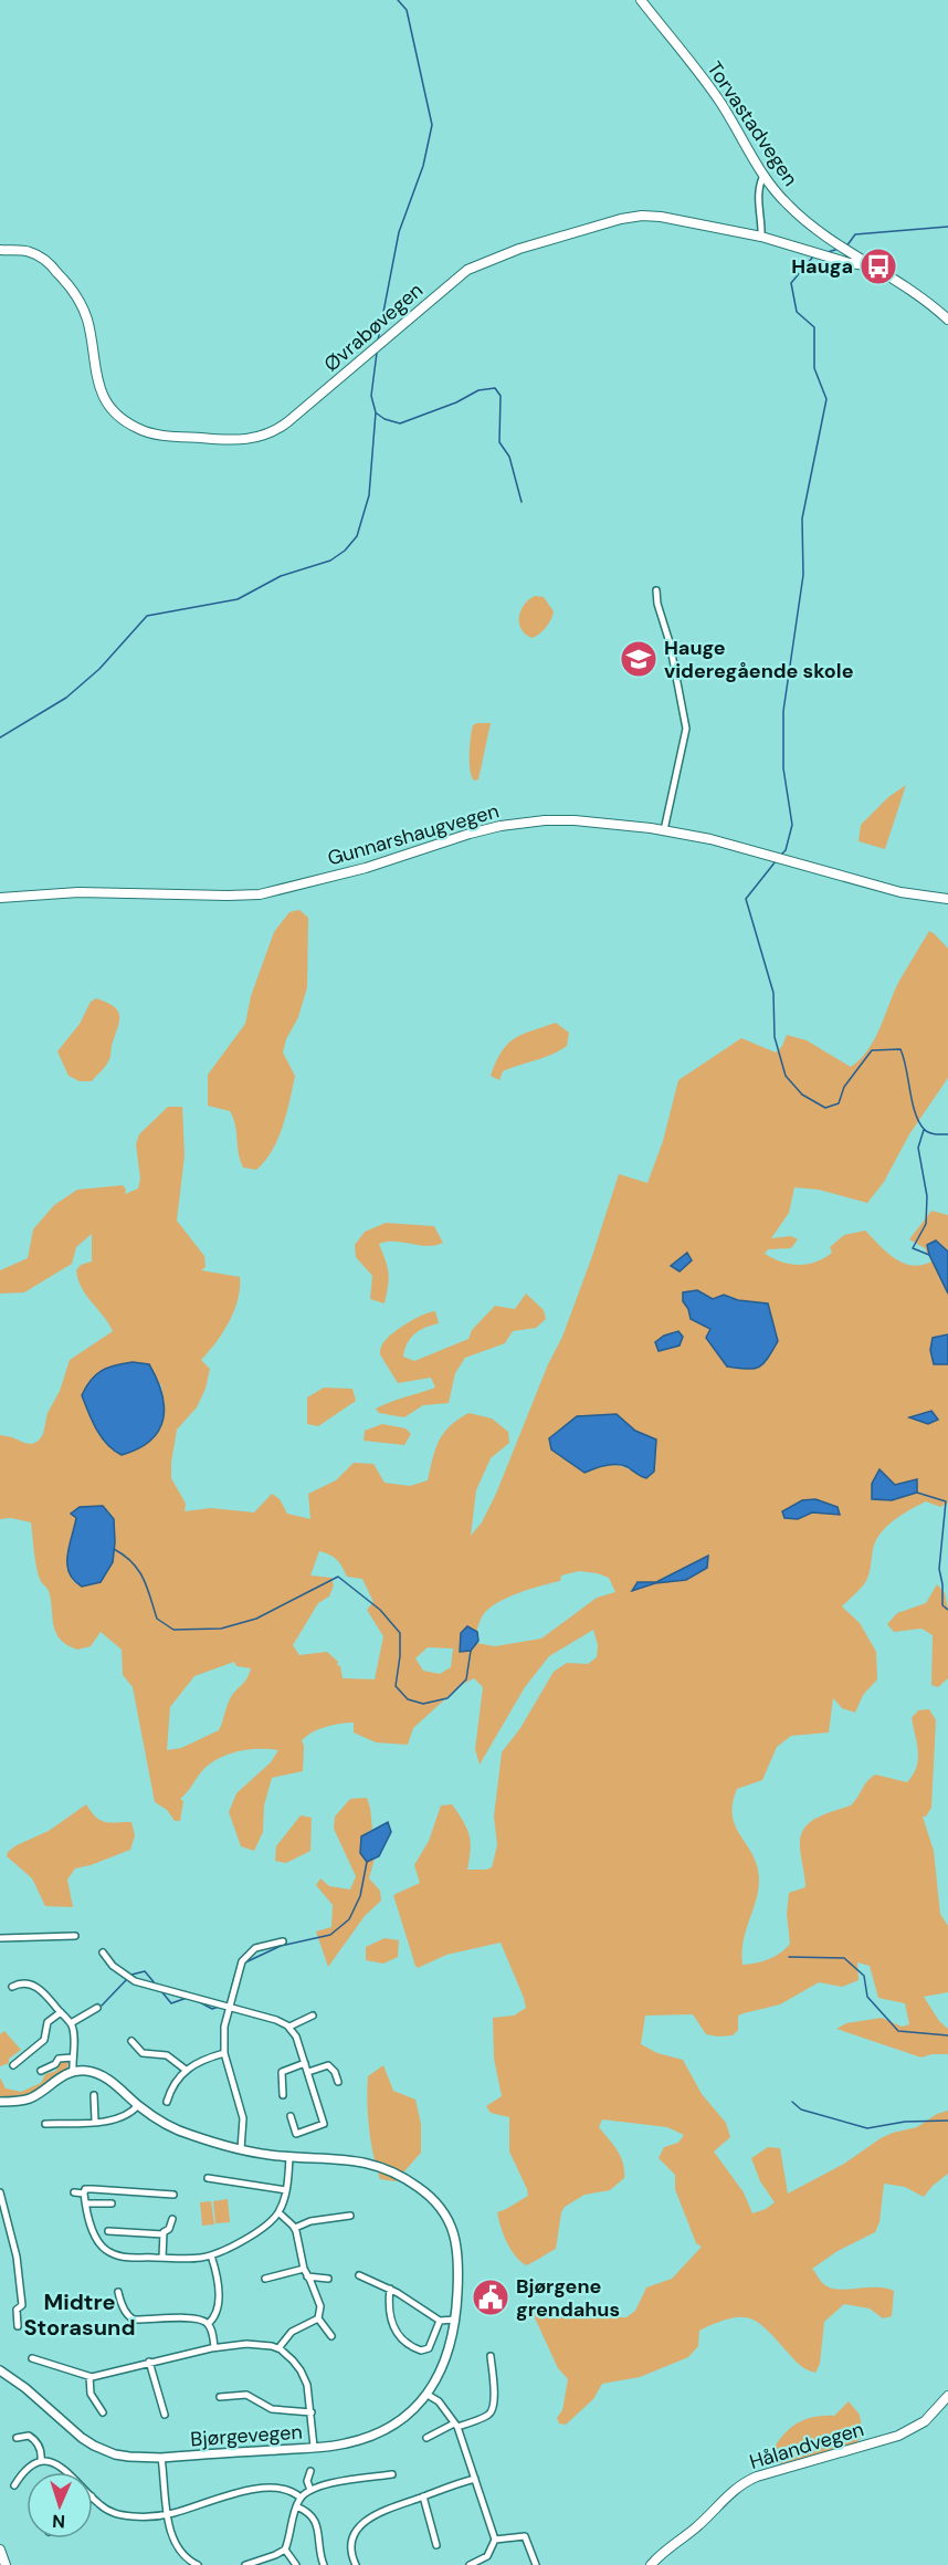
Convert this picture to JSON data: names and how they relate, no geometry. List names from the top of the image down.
{
  "streets": {
    "main road": [
      "Torvastadvegen",
      "Øvrabøvegen",
      "Gunnarshaugvegen",
      "Hålandvegen"
    ],
    "street": ["Bjørgevegen"]
  },
  "crossings": [
    ["Torvastadvegen", "Øvrabøvegen"]
  ],
  "districts": ["Midtre Storasund"],
  "places": {
    "bus stop": ["Hauga"],
    "school or university": ["Hauge videregående skole"],
    "public building": ["Bjørgene grendahus"]
  },
  "north": "bottom"
}
